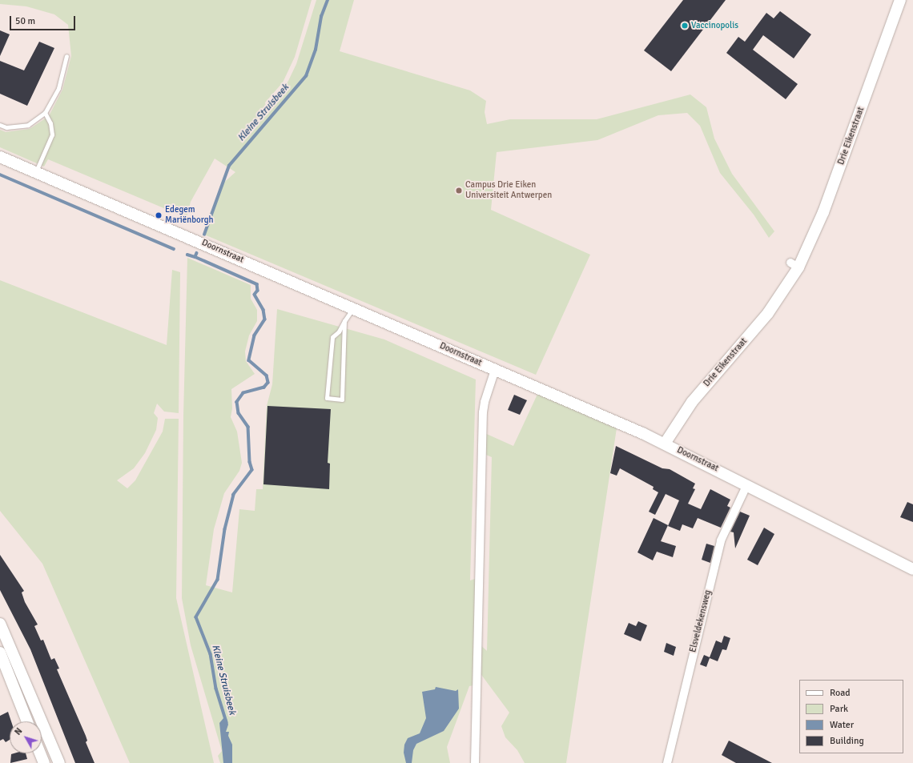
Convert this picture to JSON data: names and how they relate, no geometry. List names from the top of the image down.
{
  "streets": {
    "street": ["Drie Eikenstraat", "Doornstraat", "Elsveldekensweg"]
  },
  "crossings": [
    ["Drie Eikenstraat", "Doornstraat"],
    ["Doornstraat", "Elsveldekensweg"]
  ],
  "water": ["Kleine Struisbeek"],
  "places": ["Vaccinopolis", "Campus Drie Eiken Universiteit Antwerpen", "Edegem Mariënborgh"],
  "legend": [
    "Road",
    "Park",
    "Water",
    "Building"
  ],
  "scale_bar": "50 m",
  "north": "top left"
}
